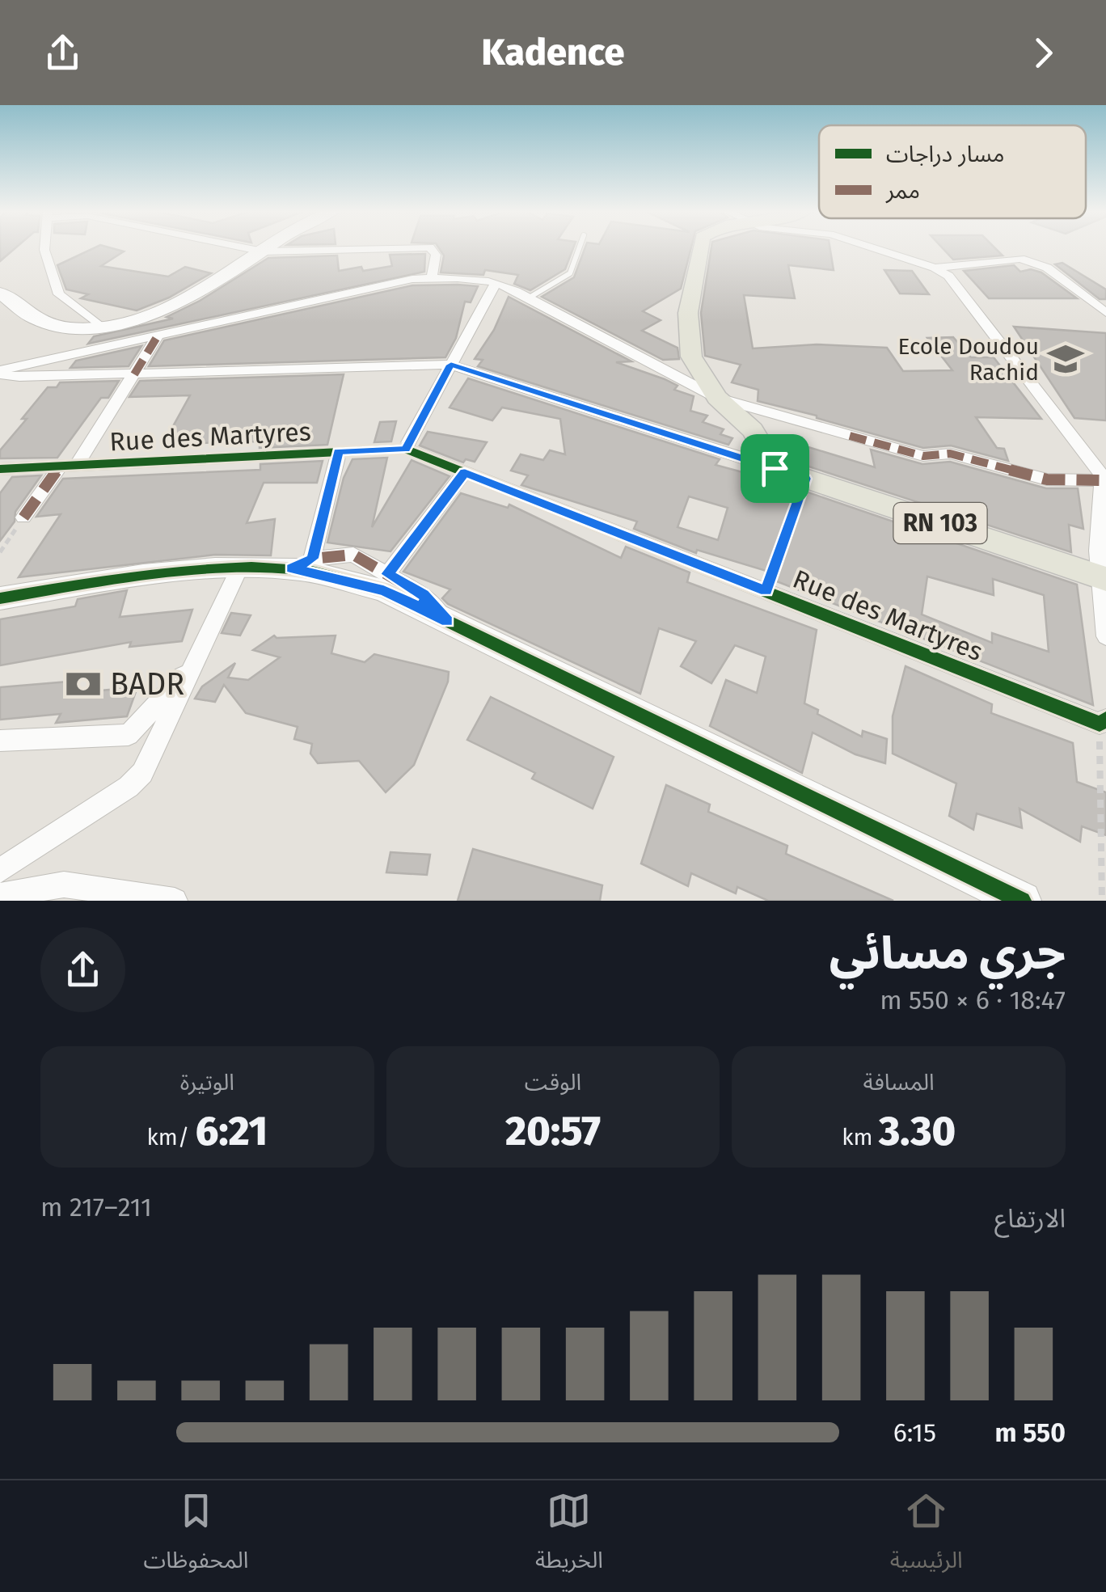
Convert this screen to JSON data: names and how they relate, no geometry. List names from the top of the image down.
{
  "streets": {
    "main road": ["RN 103"],
    "street": ["Rue des Martyres"]
  },
  "places": {
    "school or university": ["Ecole Doudou Rachid"],
    "bank": ["BADR"]
  },
  "legend": ["مسار دراجات", "ممر"],
  "page": {
    "header": "Kadence",
    "heading": ["جري مسائي", "18:47 · 6 × 550 m"],
    "stats": [
      ["المسافة", "3.30 km"],
      ["الوقت", "20:57"],
      ["الوتيرة", "6:21 /km"]
    ],
    "chart": ["الارتفاع", "211–217 m"],
    "list": [
      {
        "name": "550 m",
        "note": "6:15"
      }
    ],
    "tabs": ["الرئيسية", "الخريطة", "المحفوظات"]
  }
}
